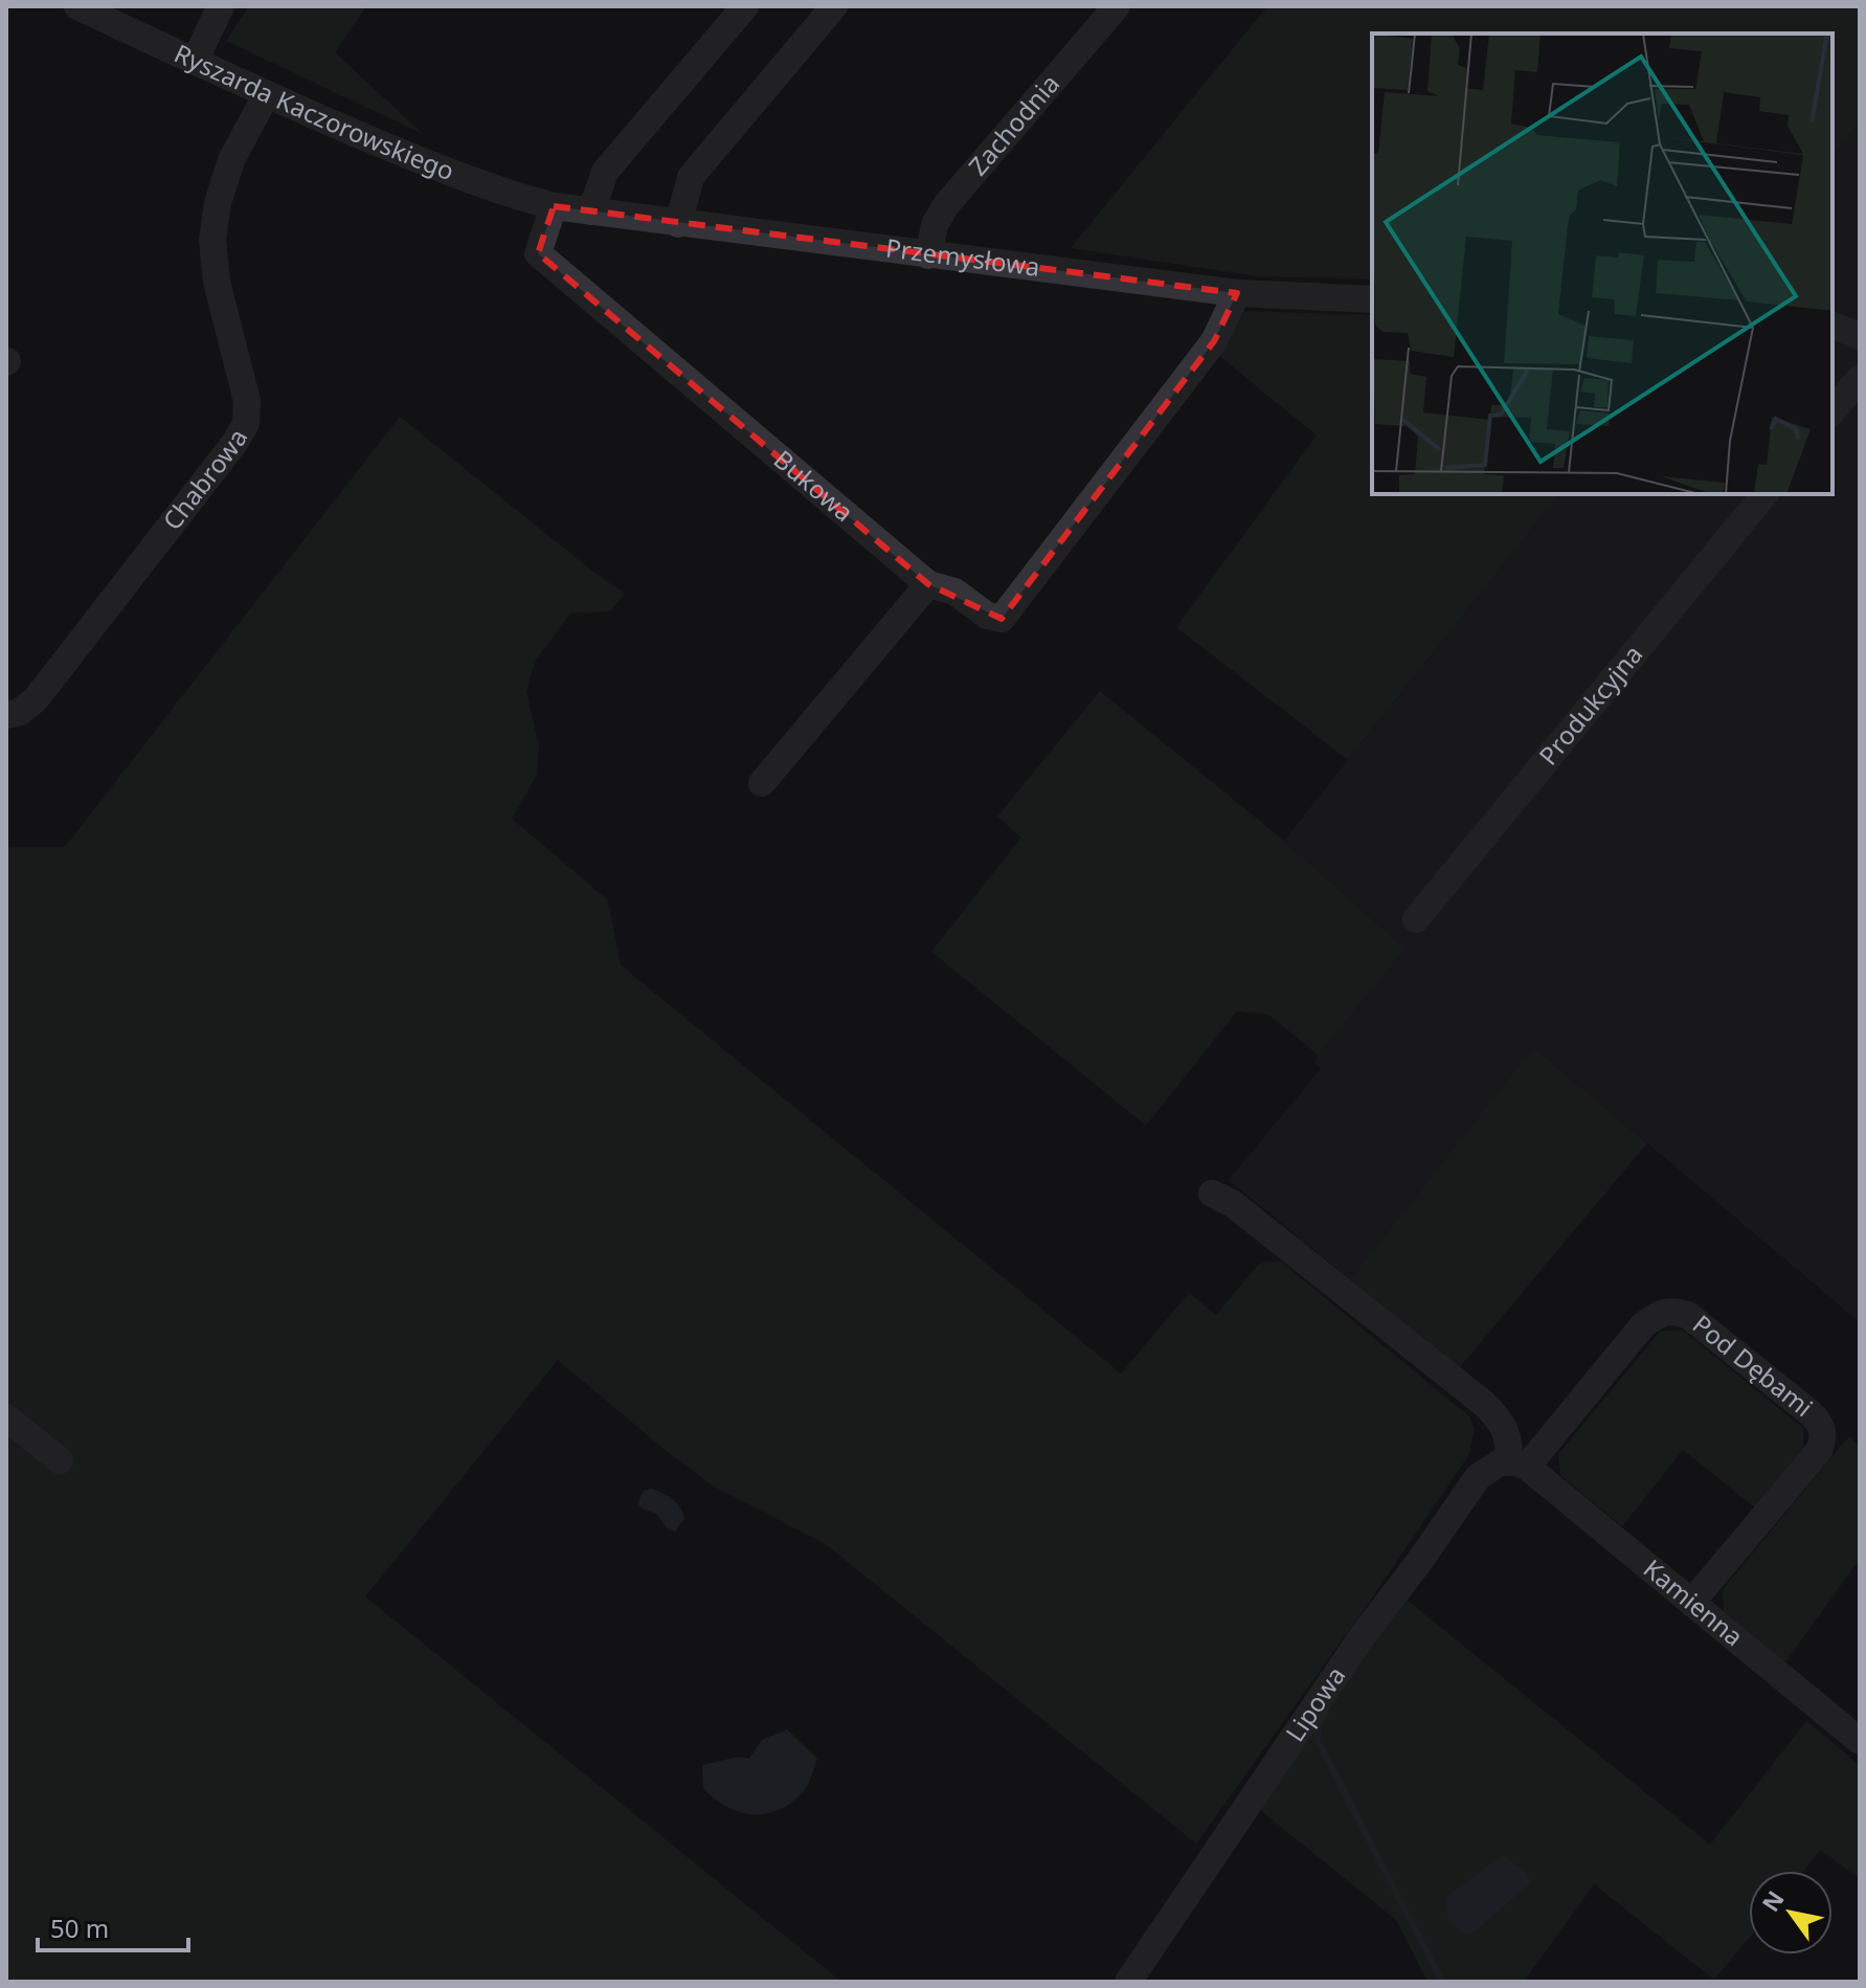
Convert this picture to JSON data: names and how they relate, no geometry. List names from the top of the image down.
{
  "streets": {
    "street": [
      "Ryszarda Kaczorowskiego",
      "Zachodnia",
      "Przemysłowa",
      "Chabrowa",
      "Bukowa",
      "Produkcyjna",
      "Pod Dębami",
      "Kamienna",
      "Lipowa"
    ]
  },
  "crossings": [
    ["Ryszarda Kaczorowskiego", "Przemysłowa"],
    ["Ryszarda Kaczorowskiego", "Chabrowa"],
    ["Ryszarda Kaczorowskiego", "Bukowa"],
    ["Zachodnia", "Przemysłowa"],
    ["Przemysłowa", "Bukowa"],
    ["Pod Dębami", "Kamienna"],
    ["Pod Dębami", "Lipowa"],
    ["Kamienna", "Lipowa"]
  ],
  "scale_bar": "50 m",
  "north": "top left"
}
